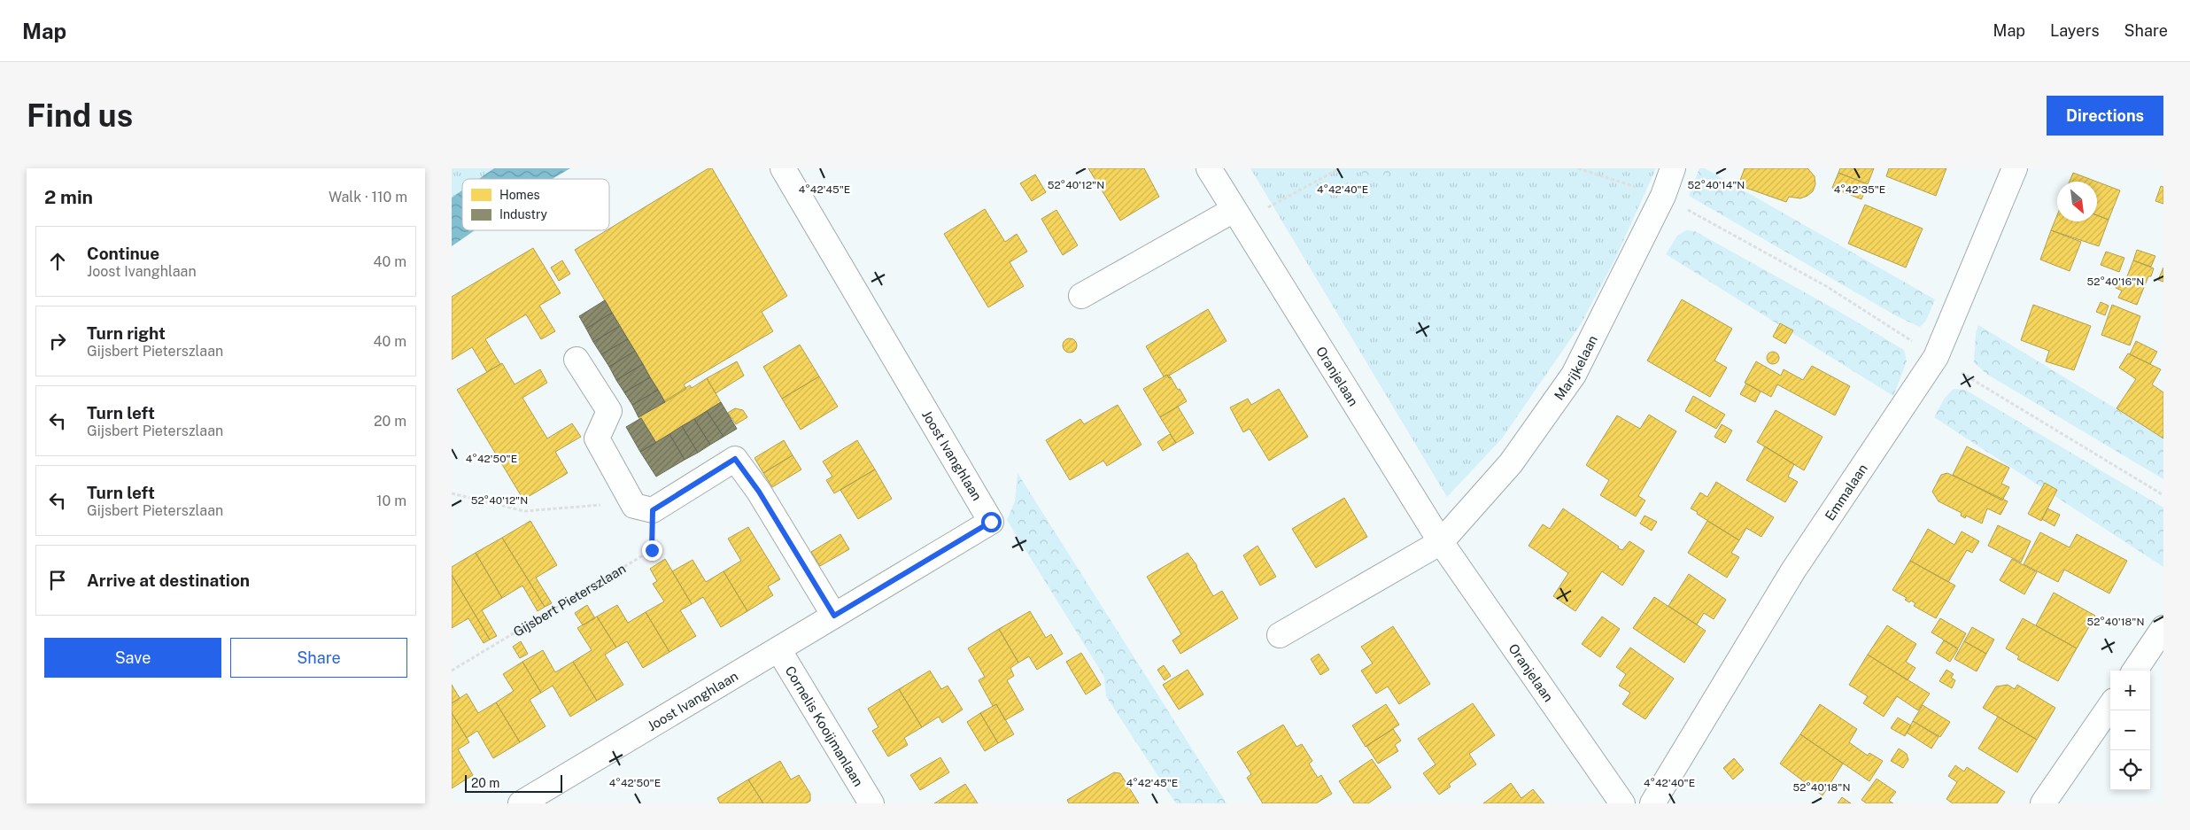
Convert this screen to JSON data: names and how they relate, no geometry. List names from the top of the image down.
{
  "streets": {
    "street": [
      "Marijkelaan",
      "Oranjelaan",
      "Joost Ivanghlaan",
      "Emmalaan",
      "Cornelis Kooijmanlaan"
    ],
    "path": ["Gijsbert Pieterszlaan"]
  },
  "crossings": [
    ["Marijkelaan", "Oranjelaan"],
    ["Joost Ivanghlaan", "Cornelis Kooijmanlaan"]
  ],
  "legend": ["Homes", "Industry"],
  "scale_bar": "20 m",
  "north": "bottom right",
  "page": {
    "header": "Map",
    "nav": ["Map", "Layers", "Share"],
    "buttons": [
      "Directions",
      ["Save", "Share"]
    ],
    "title": "Find us",
    "heading": ["2 min", "Walk · 110 m"],
    "list": [
      ["Continue", "Joost Ivanghlaan", "40 m"],
      ["Turn right", "Gijsbert Pieterszlaan", "40 m"],
      ["Turn left", "Gijsbert Pieterszlaan", "20 m"],
      ["Turn left", "Gijsbert Pieterszlaan", "10 m"],
      "Arrive at destination"
    ],
    "map_buttons": ["+", "−"],
    "scale": "20 m"
  },
  "coordinates": [
    "52°40'12\"N",
    "52°40'14\"N",
    "4°42'40\"E",
    "4°42'35\"E",
    "4°42'45\"E",
    "52°40'16\"N",
    "4°42'50\"E",
    "52°40'18\"N"
  ]
}
